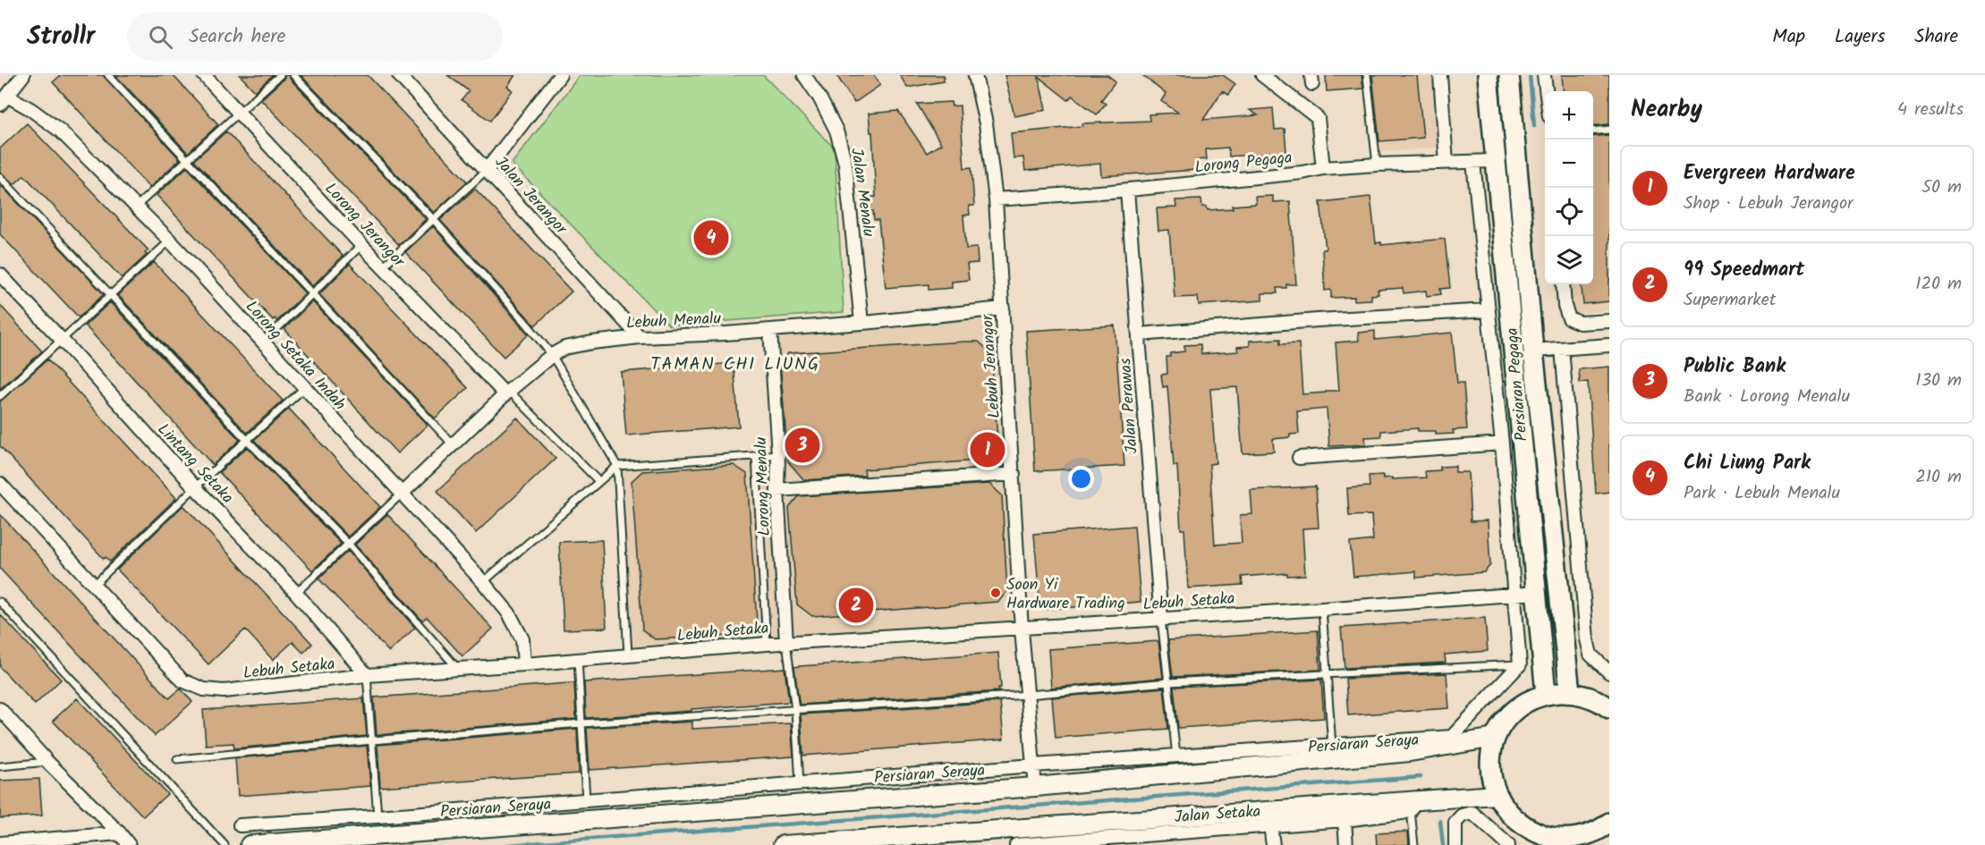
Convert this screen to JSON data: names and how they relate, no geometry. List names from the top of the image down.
{
  "streets": {
    "main road": ["Persiaran Pegaga", "Persiaran Seraya"],
    "street": [
      "Lorong Pegaga",
      "Jalan Menalu",
      "Jalan Jerangor",
      "Lorong Jerangor",
      "Lebuh Menalu",
      "Lorong Setaka Indah",
      "Lebuh Jerangor",
      "Jalan Perawas",
      "Lintang Setaka",
      "Lorong Menalu",
      "Lebuh Setaka",
      "Jalan Setaka"
    ]
  },
  "crossings": [
    ["Lorong Pegaga", "Lebuh Jerangor"],
    ["Lorong Pegaga", "Persiaran Pegaga"],
    ["Lorong Pegaga", "Jalan Perawas"],
    ["Jalan Menalu", "Lebuh Menalu"],
    ["Jalan Jerangor", "Lebuh Menalu"],
    ["Lorong Jerangor", "Lebuh Menalu"],
    ["Lebuh Menalu", "Lorong Setaka Indah"],
    ["Lebuh Menalu", "Lebuh Jerangor"],
    ["Lebuh Menalu", "Lorong Menalu"],
    ["Lorong Setaka Indah", "Lebuh Setaka"],
    ["Lebuh Jerangor", "Lebuh Setaka"],
    ["Lebuh Jerangor", "Persiaran Seraya"],
    ["Persiaran Pegaga", "Lebuh Setaka"],
    ["Jalan Perawas", "Lebuh Setaka"],
    ["Lintang Setaka", "Lebuh Setaka"],
    ["Lorong Menalu", "Lebuh Setaka"]
  ],
  "districts": ["TAMAN CHI LIUNG"],
  "places": ["Soon Yi Hardware Trading"],
  "page": {
    "header": "Strollr",
    "search": "Search here",
    "nav": ["Map", "Layers", "Share"],
    "heading": ["Nearby", "4 results"],
    "map_buttons": ["+", "−"],
    "list": [
      {
        "mark": "1",
        "name": "Evergreen Hardware",
        "note": "Shop · Lebuh Jerangor",
        "value": "50 m"
      },
      {
        "mark": "2",
        "name": "99 Speedmart",
        "note": "Supermarket",
        "value": "120 m"
      },
      {
        "mark": "3",
        "name": "Public Bank",
        "note": "Bank · Lorong Menalu",
        "value": "130 m"
      },
      {
        "mark": "4",
        "name": "Chi Liung Park",
        "note": "Park · Lebuh Menalu",
        "value": "210 m"
      }
    ],
    "pins": [
      "4",
      "3",
      "1",
      "2"
    ]
  }
}
